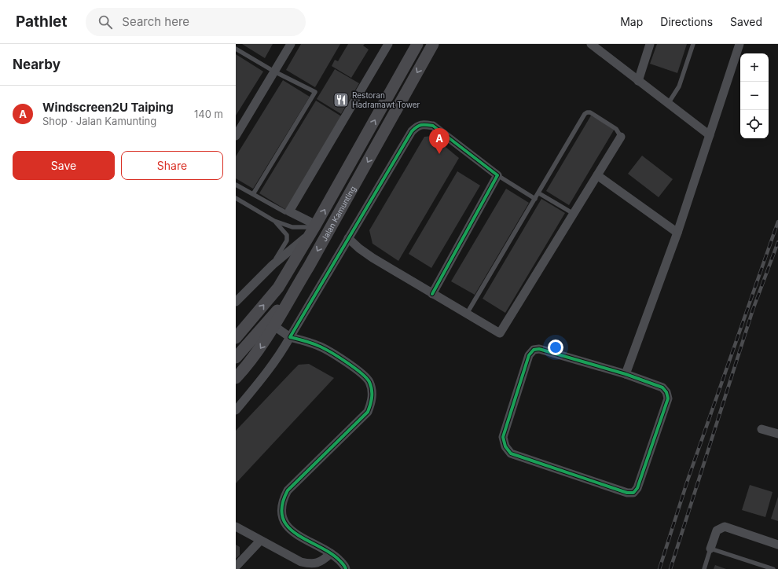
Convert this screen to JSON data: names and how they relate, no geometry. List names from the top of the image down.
{
  "streets": {
    "main road": ["Jalan Kamunting"]
  },
  "places": {
    "restaurant": ["Restoran Hadramawt Tower"]
  },
  "page": {
    "header": "Pathlet",
    "search": "Search here",
    "nav": ["Map", "Directions", "Saved"],
    "heading": "Nearby",
    "map_buttons": ["+", "−"],
    "list": [
      {
        "mark": "A",
        "name": "Windscreen2U Taiping",
        "note": "Shop · Jalan Kamunting",
        "value": "140 m"
      }
    ],
    "pins": "A",
    "buttons": ["Save", "Share"]
  }
}
